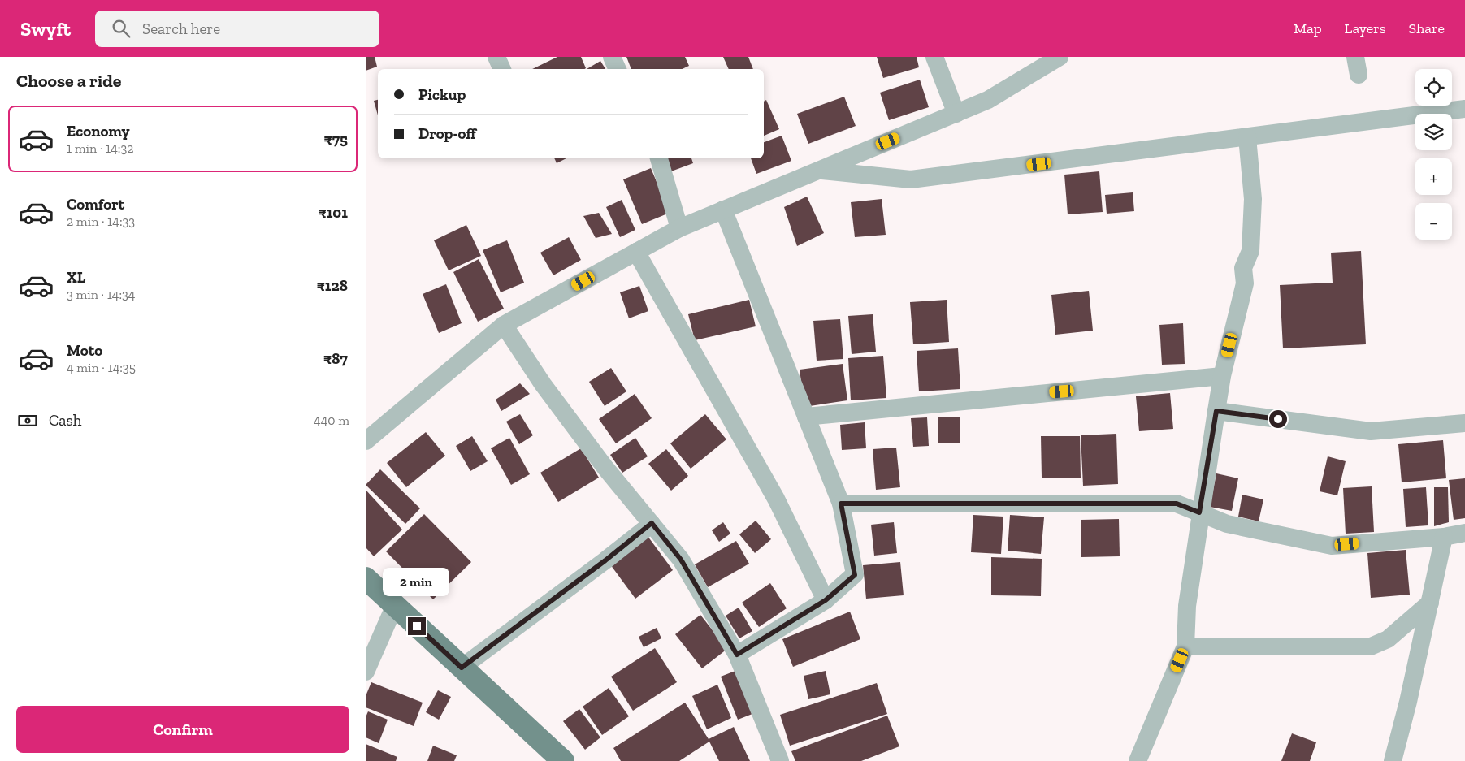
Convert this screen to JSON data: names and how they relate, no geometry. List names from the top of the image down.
{
  "page": {
    "header": "Swyft",
    "search": "Search here",
    "nav": ["Map", "Layers", "Share"],
    "heading": "Choose a ride",
    "map_buttons": ["+", "−"],
    "banner": ["Pickup", "Drop-off"],
    "list": [
      {
        "name": "Economy",
        "note": "1 min · 14:32",
        "value": "₹75"
      },
      {
        "name": "Comfort",
        "note": "2 min · 14:33",
        "value": "₹101"
      },
      {
        "name": "XL",
        "note": "3 min · 14:34",
        "value": "₹128"
      },
      {
        "name": "Moto",
        "note": "4 min · 14:35",
        "value": "₹87"
      }
    ],
    "pay": ["Cash", "440 m"],
    "bubble": "2 min",
    "buttons": "Confirm"
  }
}
